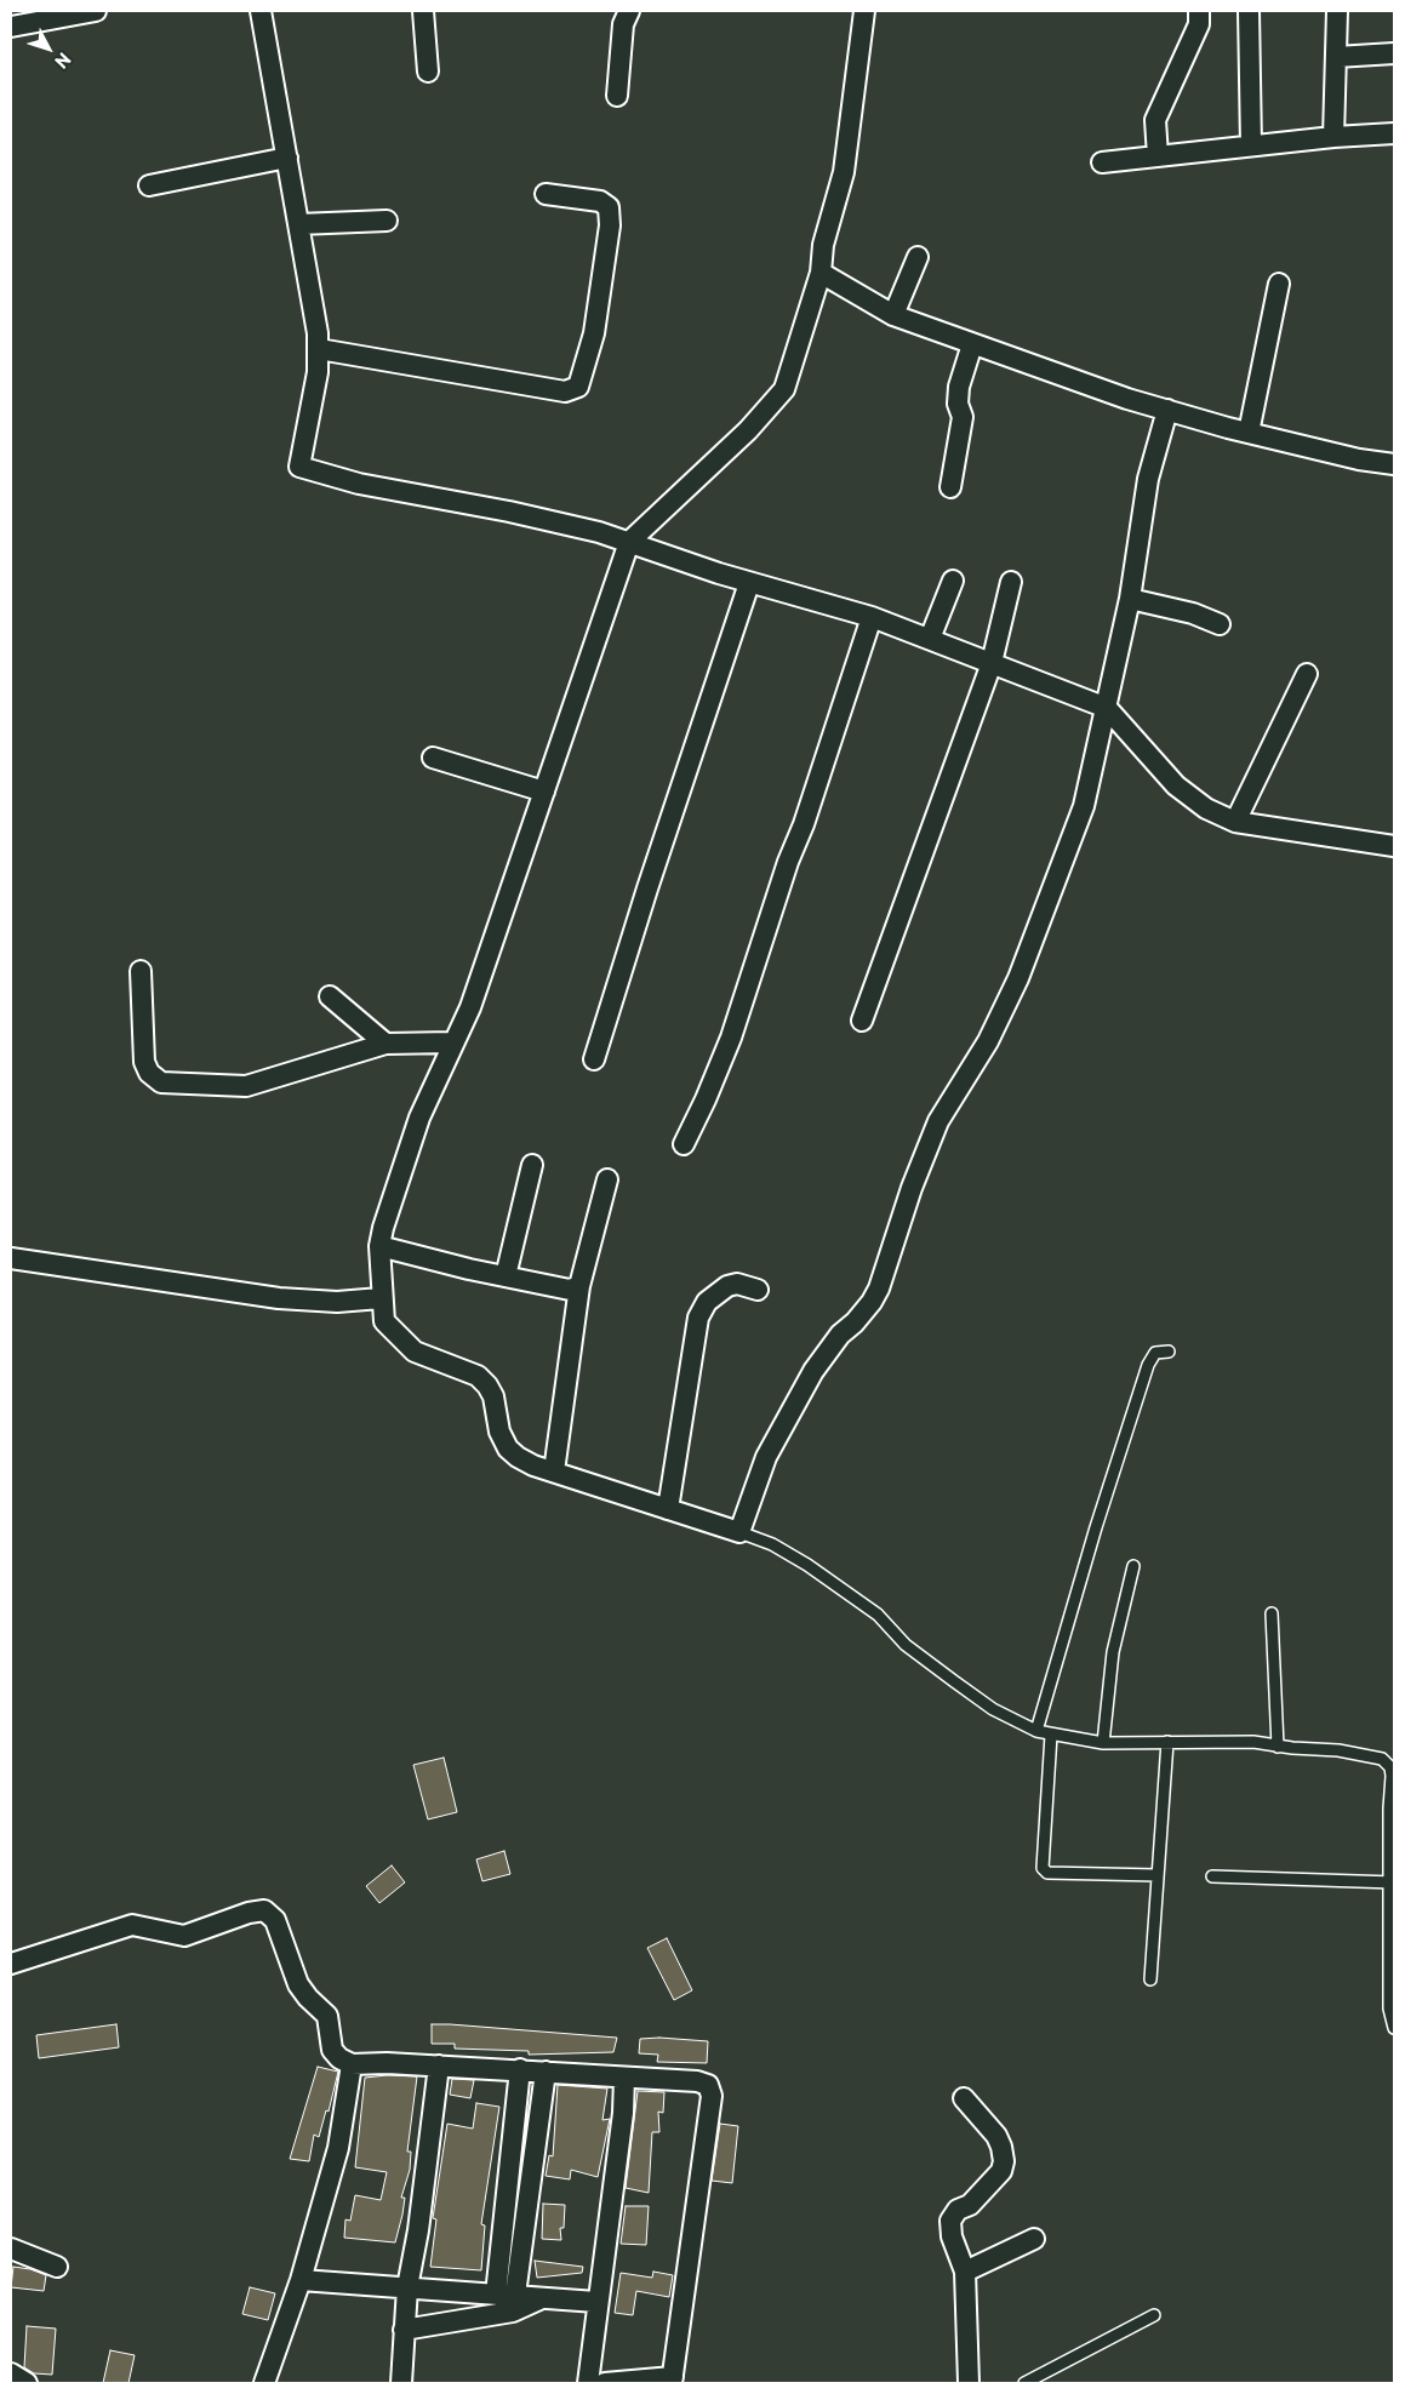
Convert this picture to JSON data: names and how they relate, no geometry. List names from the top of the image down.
{
  "north": "bottom right"
}
